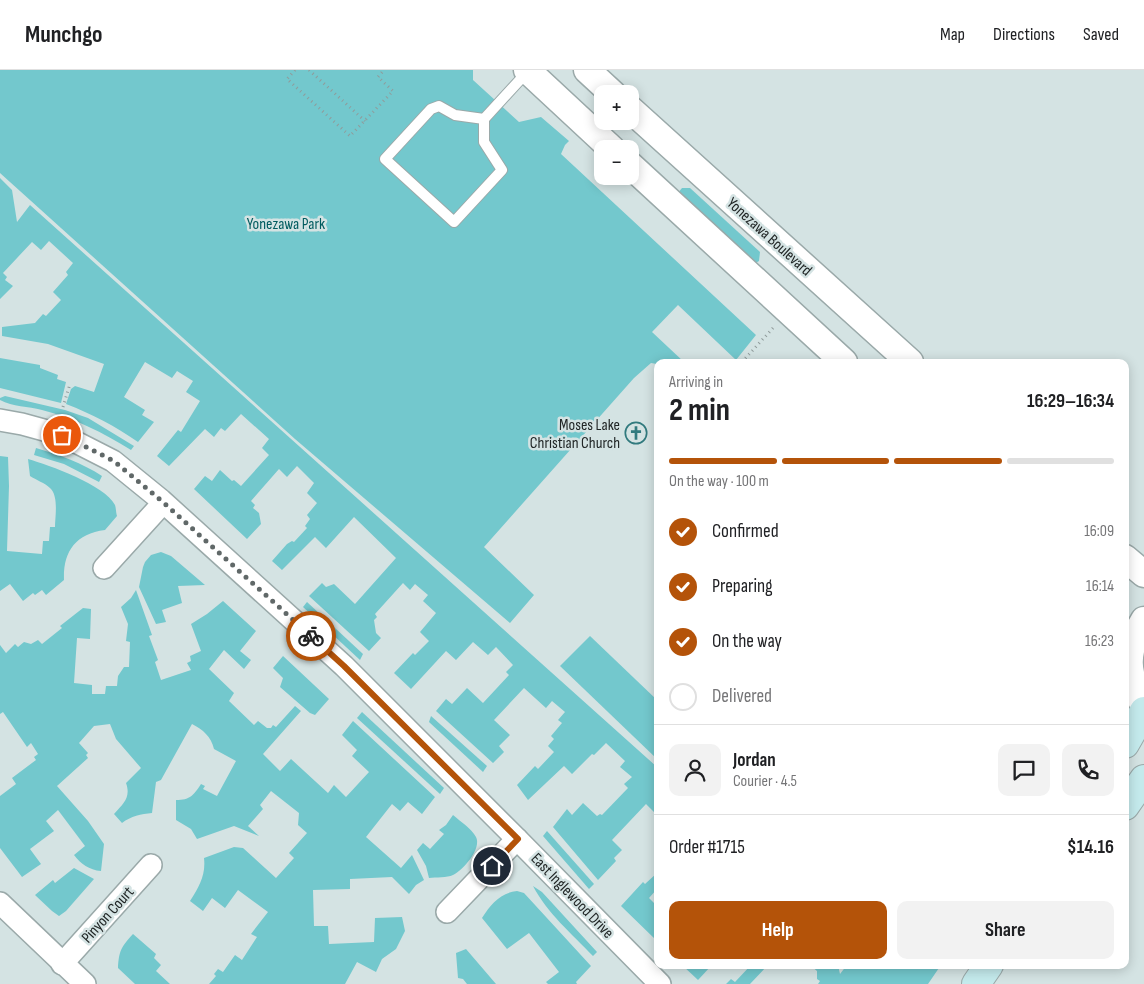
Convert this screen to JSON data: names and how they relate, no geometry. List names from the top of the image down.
{
  "streets": {
    "street": ["Yonezawa Boulevard", "East Inglewood Drive", "Pinyon Court"]
  },
  "parks": ["Yonezawa Park"],
  "places": {
    "church": ["Moses Lake Christian Church"]
  },
  "page": {
    "header": "Munchgo",
    "nav": ["Map", "Directions", "Saved"],
    "map_buttons": ["+", "−"],
    "heading": ["2 min", "Arriving in", "16:29–16:34"],
    "panel": [
      "Jordan",
      "Courier · 4.5",
      "Order #1715",
      "$14.16"
    ],
    "bar": "On the way · 100 m",
    "list": [
      ["Confirmed", "16:09"],
      ["Preparing", "16:14"],
      ["On the way", "16:23"],
      "Delivered"
    ],
    "buttons": ["Help", "Share"]
  }
}
